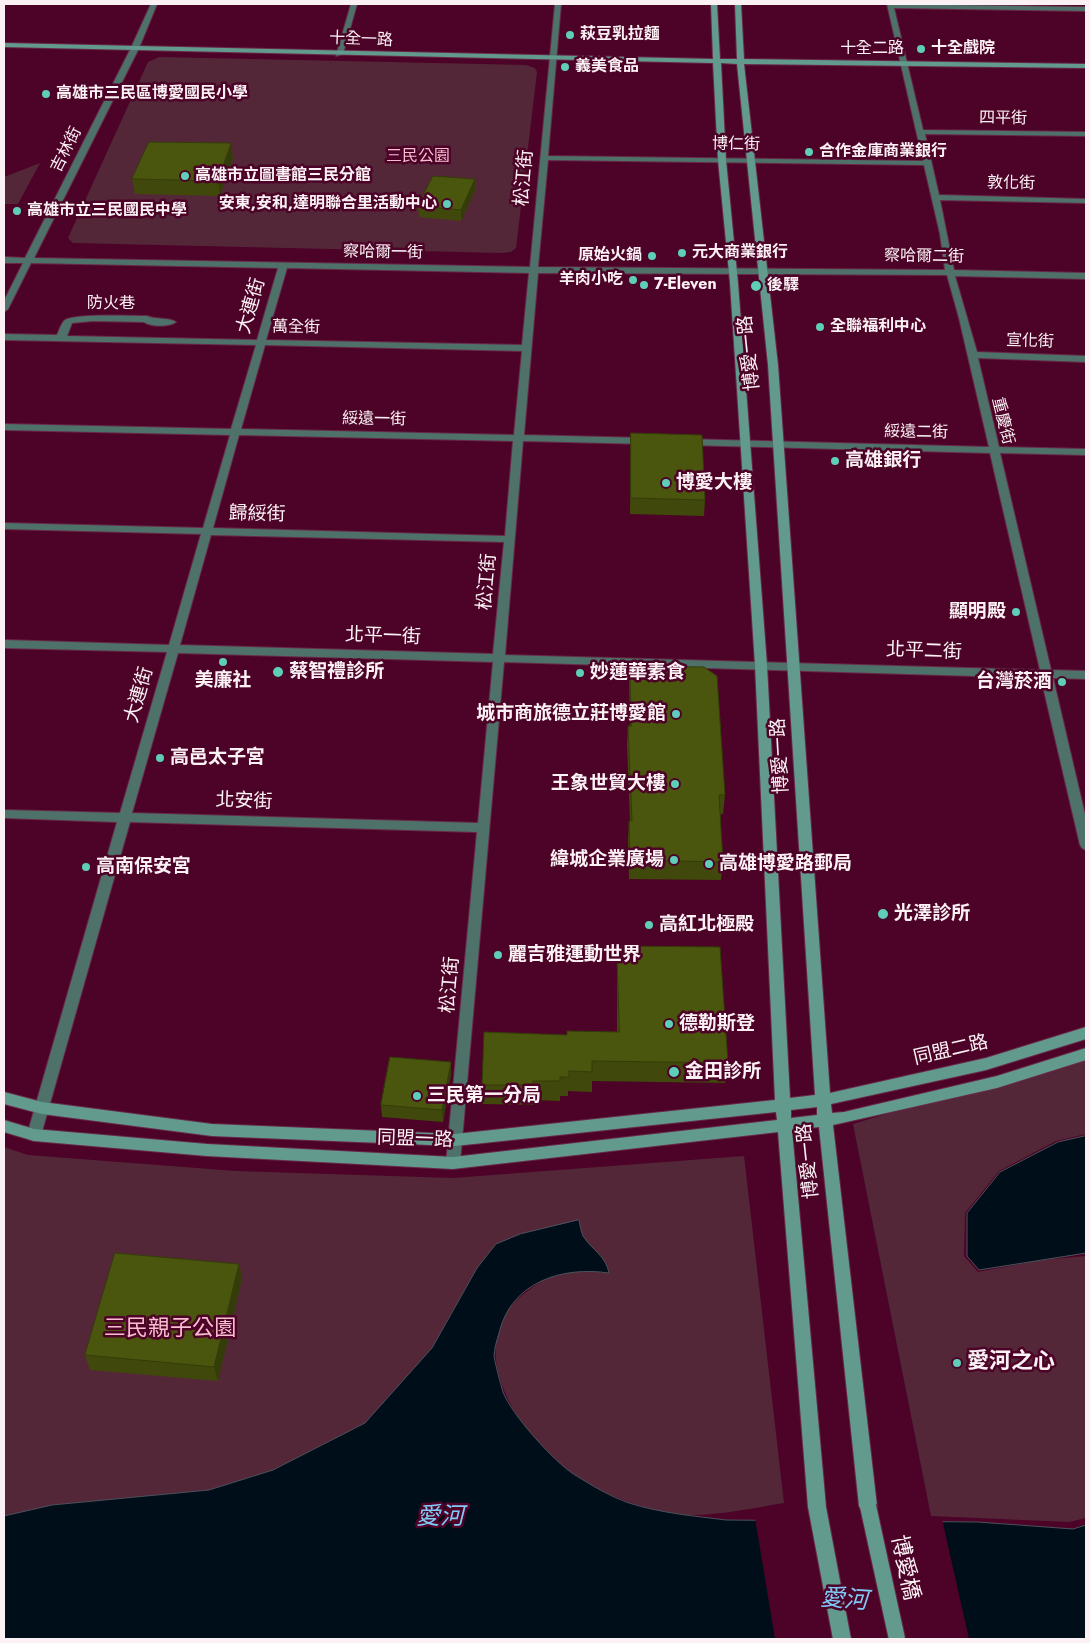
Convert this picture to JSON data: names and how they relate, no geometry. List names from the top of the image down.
{
  "streets": {
    "main road": [
      "十全一路",
      "十全二路",
      "博愛一路",
      "同盟二路",
      "同盟一路",
      "博愛橋"
    ],
    "street": [
      "四平街",
      "博仁街",
      "吉林街",
      "松江街",
      "敦化街",
      "察哈爾一街",
      "察哈爾二街",
      "防火巷",
      "大連街",
      "萬全街",
      "宣化街",
      "綏遠一街",
      "重慶街",
      "綏遠二街",
      "歸綏街",
      "北平一街",
      "北平二街",
      "北安街"
    ]
  },
  "crossings": [
    ["十全一路", "十全二路"],
    ["十全一路", "吉林街"],
    ["十全一路", "松江街"],
    ["十全一路", "博愛一路"],
    ["十全二路", "博愛一路"],
    ["十全二路", "重慶街"],
    ["四平街", "重慶街"],
    ["博仁街", "松江街"],
    ["博仁街", "博愛一路"],
    ["博仁街", "重慶街"],
    ["吉林街", "察哈爾一街"],
    ["松江街", "察哈爾一街"],
    ["松江街", "萬全街"],
    ["松江街", "綏遠一街"],
    ["松江街", "歸綏街"],
    ["松江街", "北平一街"],
    ["松江街", "北安街"],
    ["松江街", "同盟一路"],
    ["敦化街", "重慶街"],
    ["察哈爾一街", "察哈爾二街"],
    ["察哈爾一街", "大連街"],
    ["察哈爾一街", "博愛一路"],
    ["察哈爾二街", "博愛一路"],
    ["察哈爾二街", "重慶街"],
    ["防火巷", "萬全街"],
    ["大連街", "萬全街"],
    ["大連街", "綏遠一街"],
    ["大連街", "歸綏街"],
    ["大連街", "北平一街"],
    ["大連街", "北安街"],
    ["大連街", "同盟一路"],
    ["宣化街", "重慶街"],
    ["博愛一路", "綏遠二街"],
    ["博愛一路", "北平一街"],
    ["博愛一路", "北平二街"],
    ["博愛一路", "同盟二路"],
    ["博愛一路", "同盟一路"],
    ["博愛一路", "博愛橋"],
    ["重慶街", "綏遠二街"],
    ["重慶街", "北平二街"],
    ["北平一街", "北平二街"],
    ["同盟二路", "同盟一路"]
  ],
  "water": ["愛河"],
  "parks": ["三民公園", "三民親子公園"],
  "places": [
    "萩豆乳拉麵",
    "十全戲院",
    "義美食品",
    "高雄市三民區博愛國民小學",
    "合作金庫商業銀行",
    "高雄市立圖書館三民分館",
    "安東,安和,達明聯合里活動中心",
    "高雄市立三民國民中學",
    "元大商業銀行",
    "原始火鍋",
    "羊肉小吃",
    "7-Eleven",
    "後驛",
    "全聯福利中心",
    "高雄銀行",
    "博愛大樓",
    "顯明殿",
    "美廉社",
    "蔡智禮診所",
    "妙蓮華素食",
    "台灣菸酒",
    "城市商旅德立莊博愛館",
    "高邑太子宮",
    "王象世貿大樓",
    "緯城企業廣場",
    "高雄博愛路郵局",
    "高南保安宮",
    "光澤診所",
    "高紅北極殿",
    "麗吉雅運動世界",
    "德勒斯登",
    "金田診所",
    "三民第一分局",
    "愛河之心"
  ]
}
